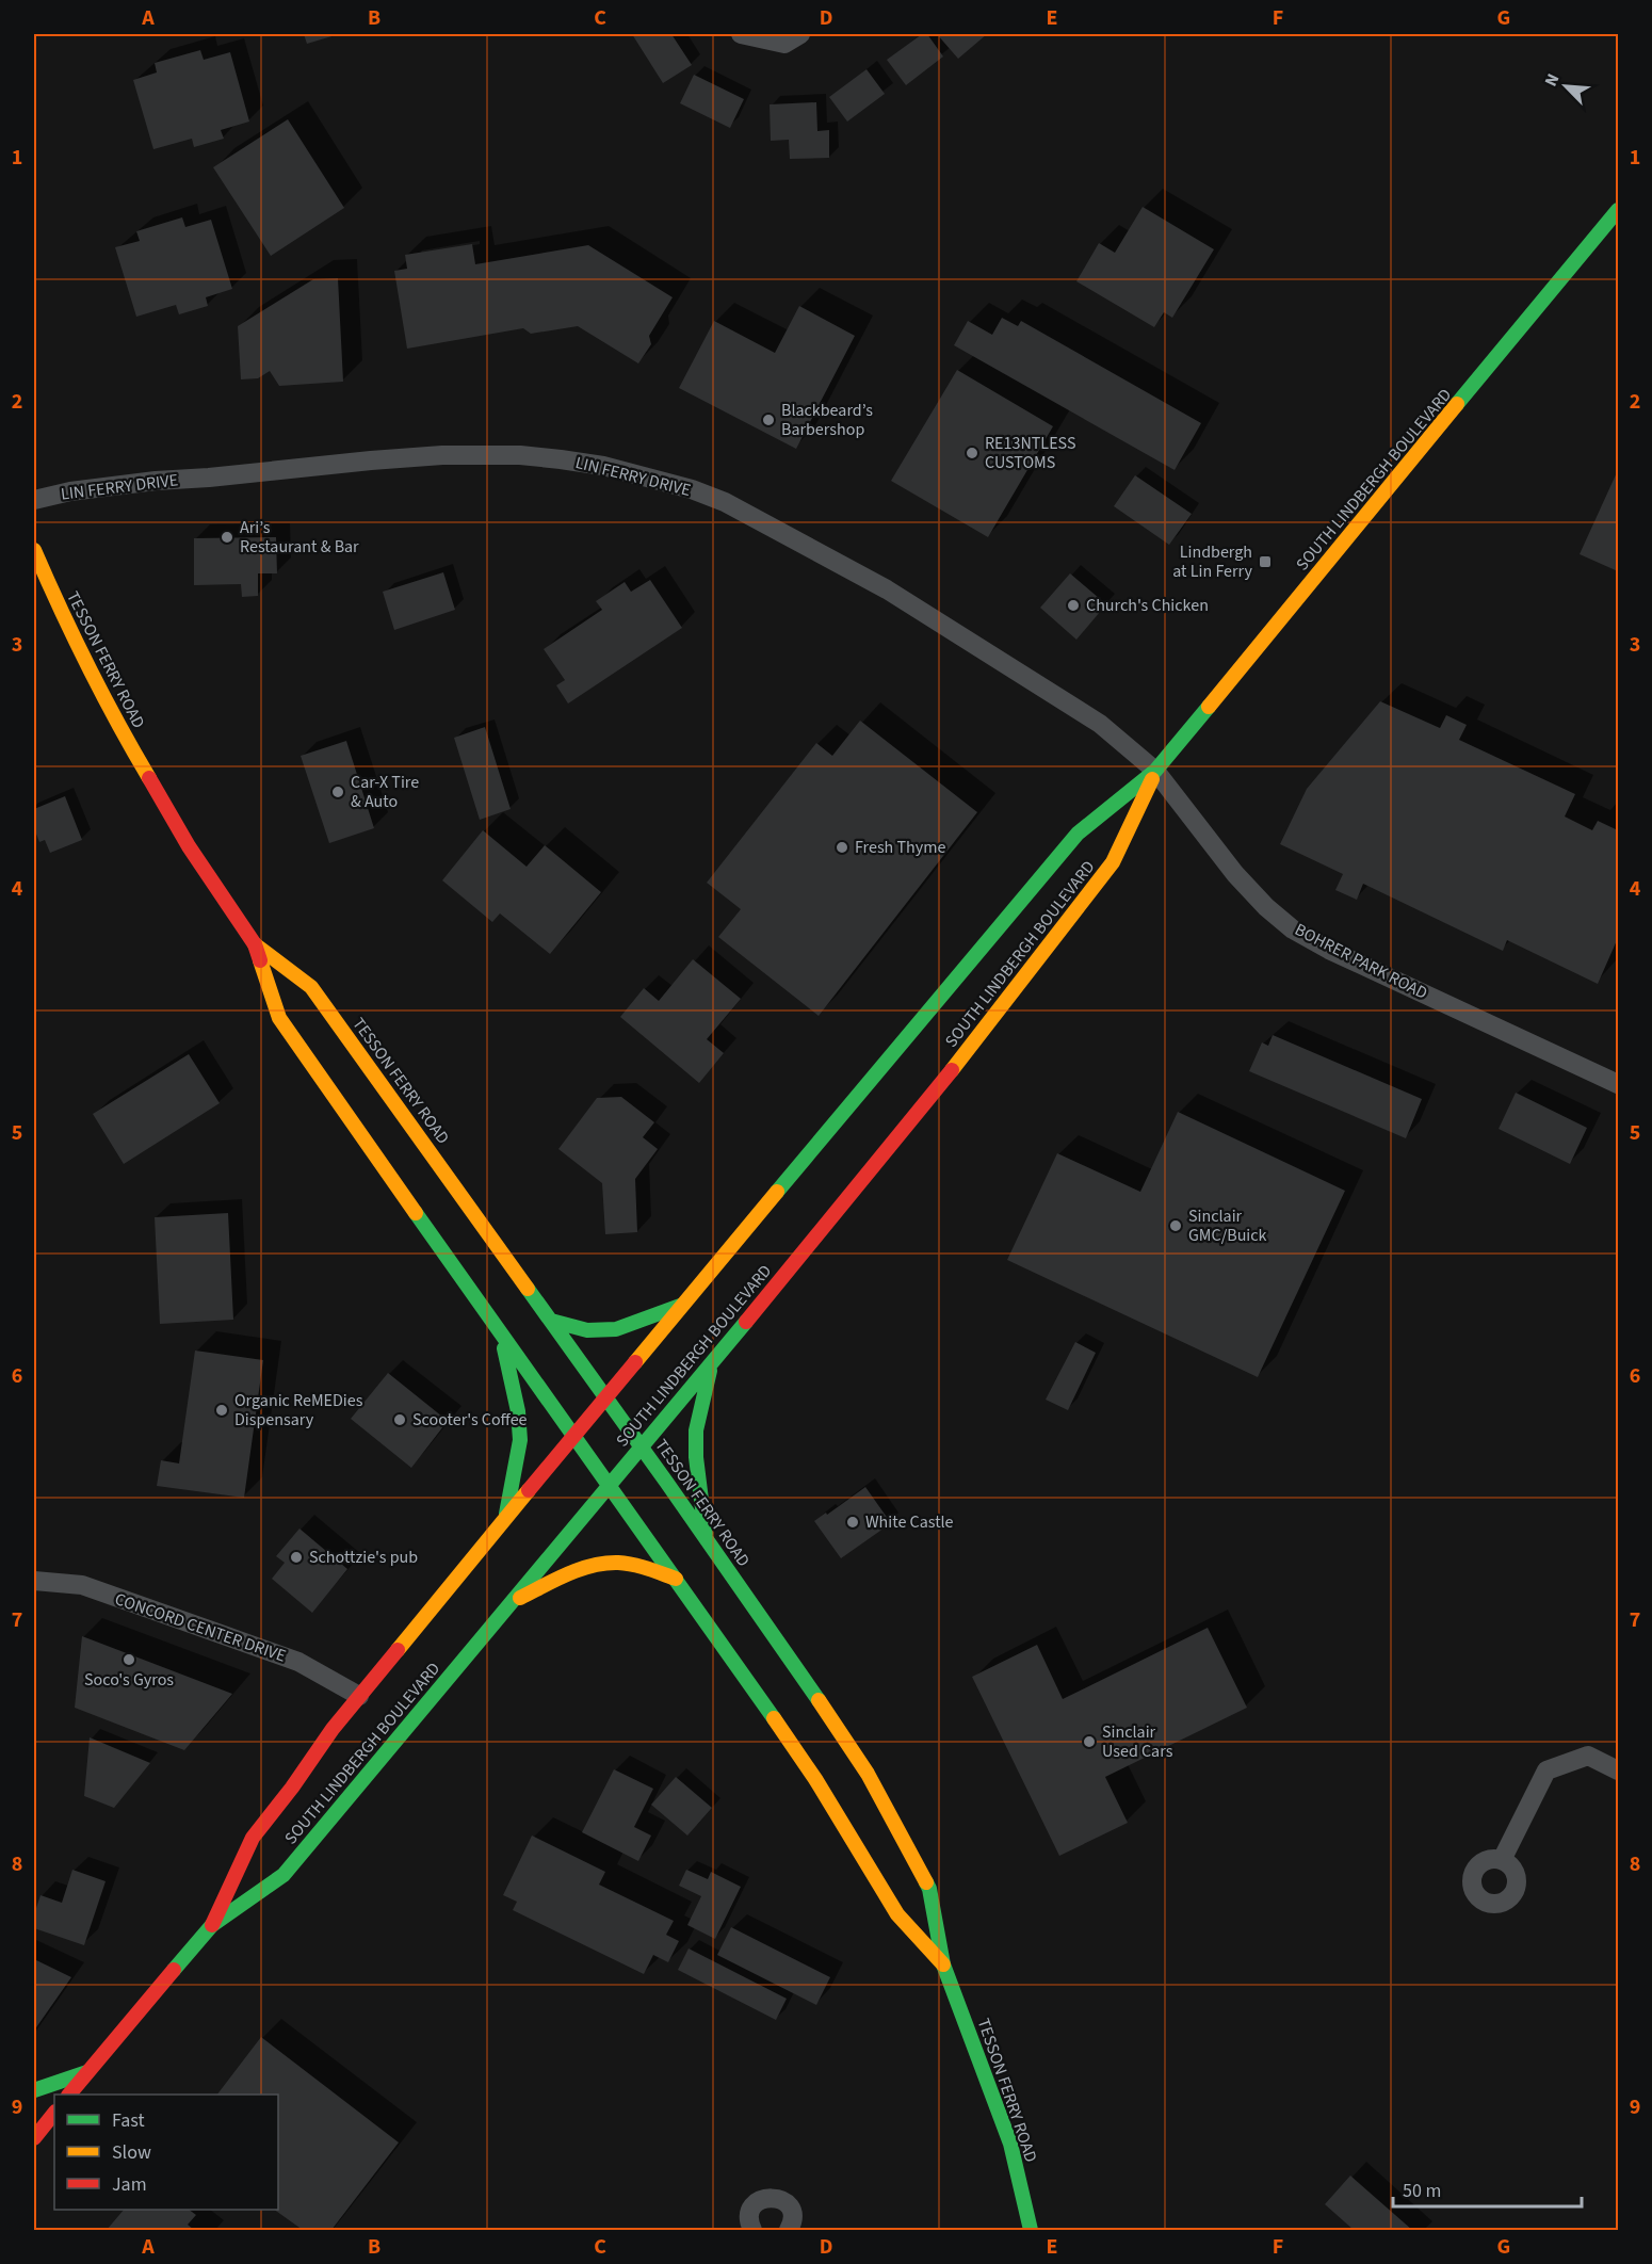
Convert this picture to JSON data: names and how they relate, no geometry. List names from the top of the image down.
{
  "streets": {
    "main road": ["SOUTH LINDBERGH BOULEVARD", "TESSON FERRY ROAD"],
    "street": ["LIN FERRY DRIVE", "BOHRER PARK ROAD", "CONCORD CENTER DRIVE"]
  },
  "crossings": [
    ["LIN FERRY DRIVE", "SOUTH LINDBERGH BOULEVARD"],
    ["LIN FERRY DRIVE", "BOHRER PARK ROAD"],
    ["SOUTH LINDBERGH BOULEVARD", "TESSON FERRY ROAD"],
    ["SOUTH LINDBERGH BOULEVARD", "BOHRER PARK ROAD"],
    ["SOUTH LINDBERGH BOULEVARD", "CONCORD CENTER DRIVE"]
  ],
  "places": {
    "other": [
      "Blackbeard’s Barbershop",
      "RE13NTLESS CUSTOMS",
      "Ari’s Restaurant & Bar",
      "Church's Chicken",
      "Car-X Tire & Auto",
      "Fresh Thyme",
      "Sinclair GMC/Buick",
      "Organic ReMEDies Dispensary",
      "Scooter's Coffee",
      "White Castle",
      "Schottzie's pub",
      "Soco's Gyros",
      "Sinclair Used Cars"
    ],
    "transit": ["Lindbergh at Lin Ferry"]
  },
  "legend": ["Fast", "Slow", "Jam"],
  "scale_bar": "50 m",
  "north": "top left",
  "grid": {
    "columns": [
      "A",
      "B",
      "C",
      "D",
      "E",
      "F",
      "G"
    ],
    "rows": [
      "1",
      "2",
      "3",
      "4",
      "5",
      "6",
      "7",
      "8",
      "9"
    ]
  }
}
